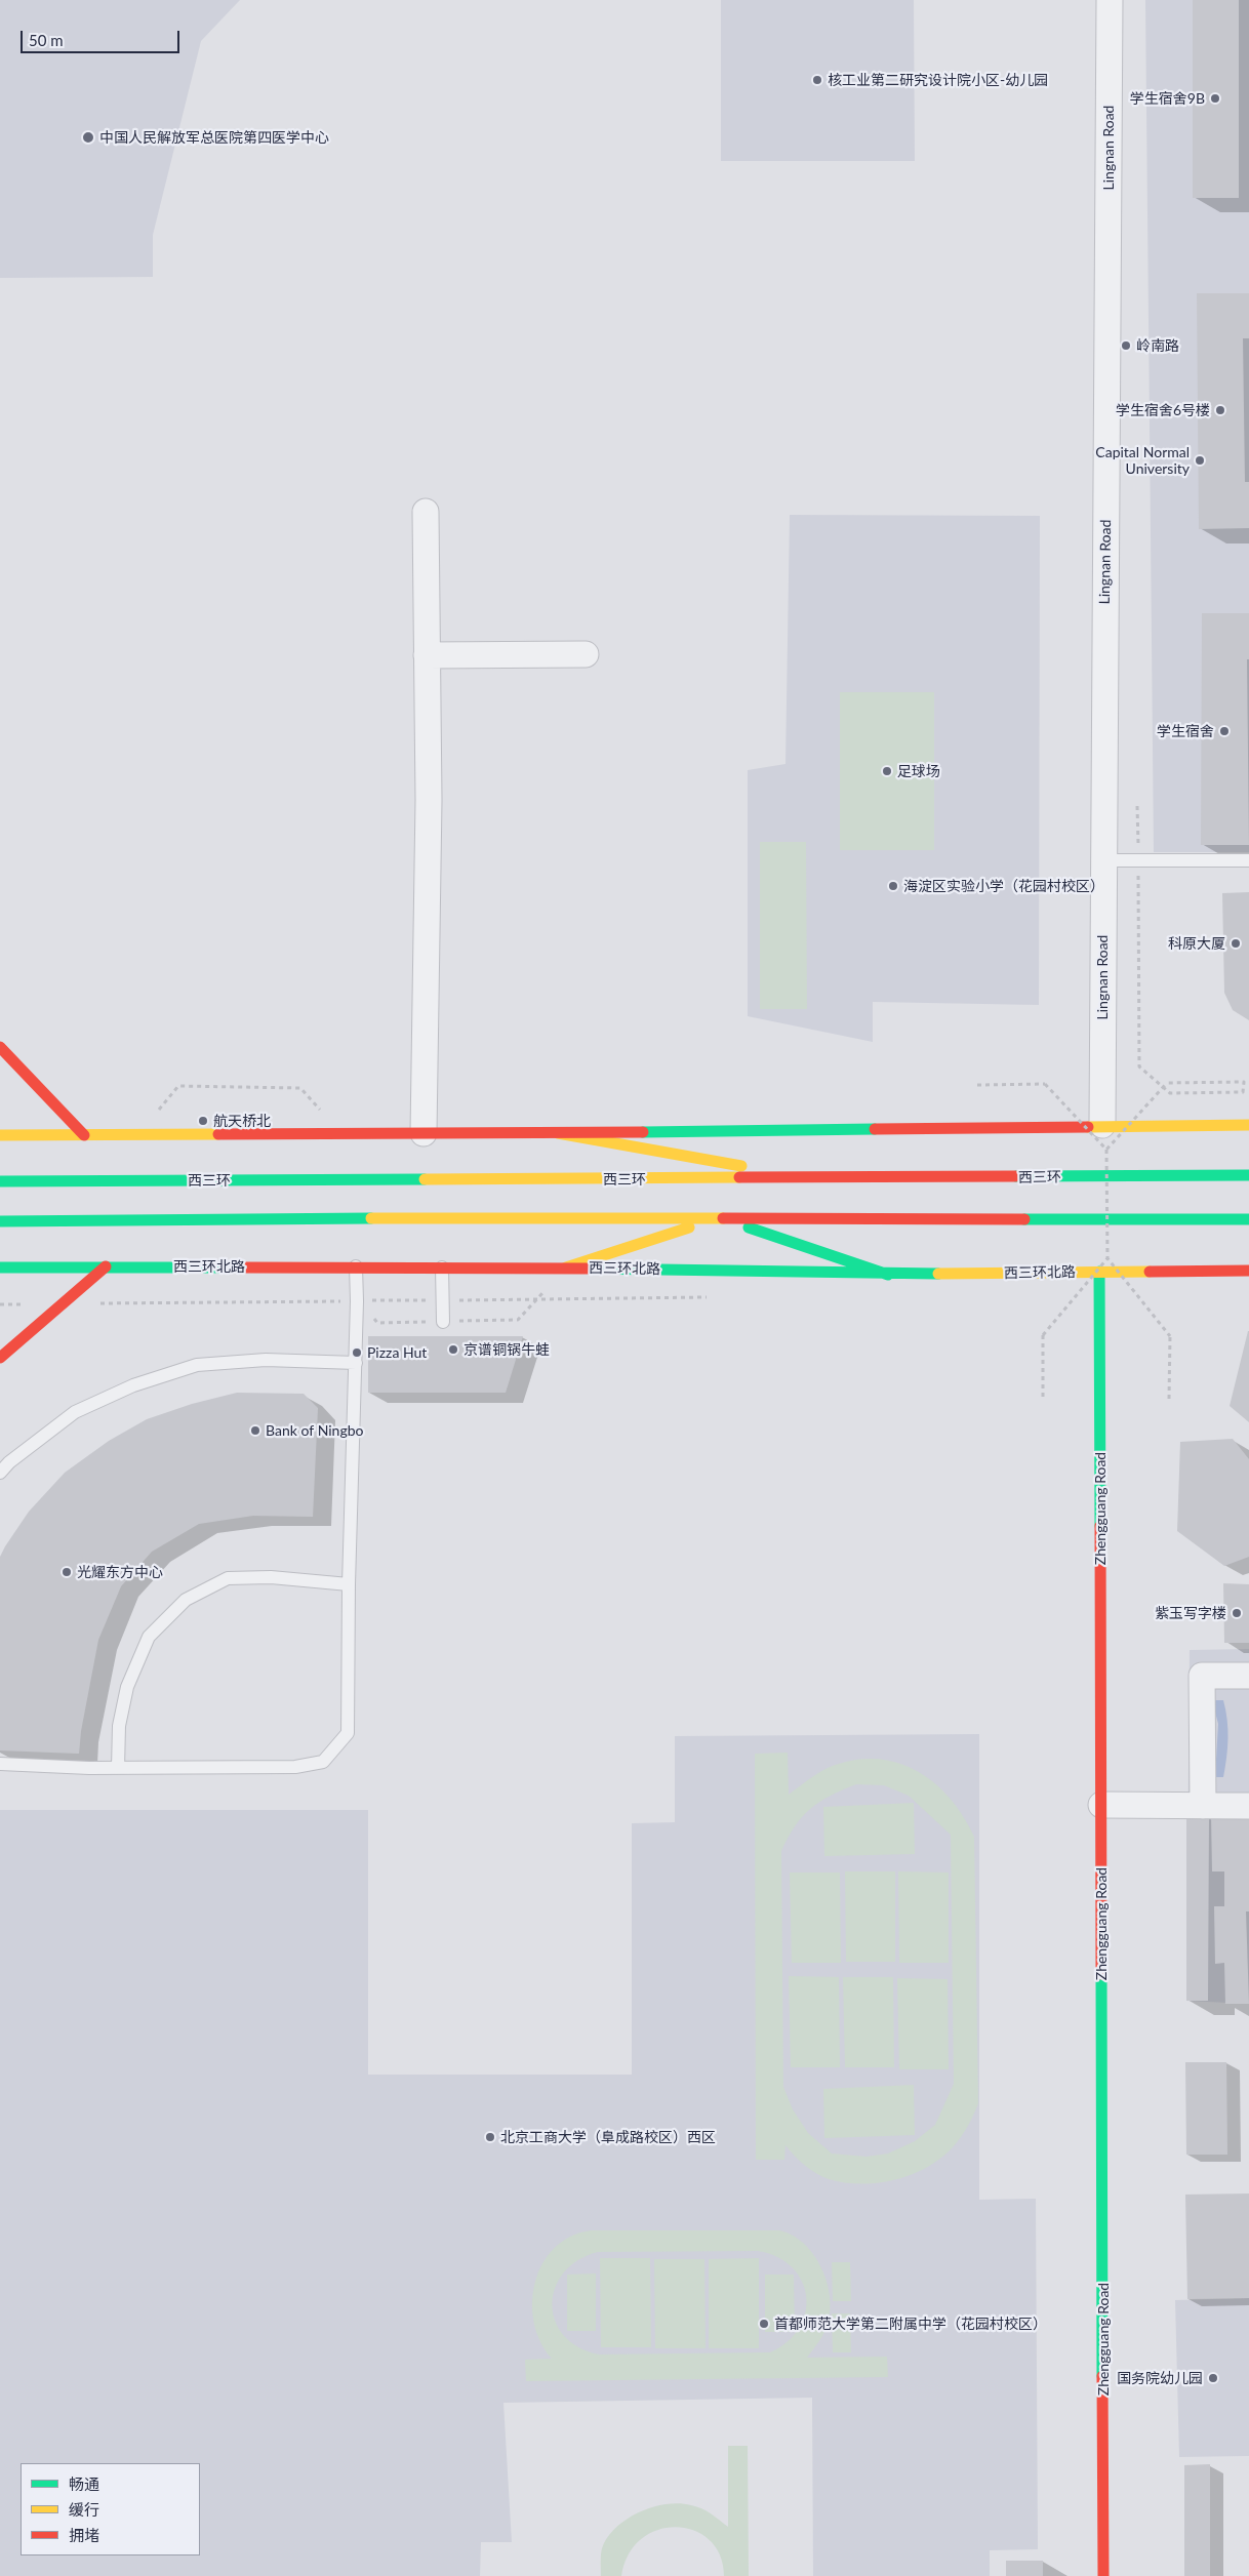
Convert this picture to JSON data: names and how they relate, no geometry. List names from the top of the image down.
{
  "streets": {
    "main road": ["西三环", "西三环北路", "Zhengguang Road"],
    "street": ["Lingnan Road"]
  },
  "crossings": [
    ["西三环北路", "Zhengguang Road"]
  ],
  "places": [
    "核工业第二研究设计院小区-幼儿园",
    "学生宿舍9B",
    "中国人民解放军总医院第四医学中心",
    "岭南路",
    "学生宿舍6号楼",
    "Capital Normal University",
    "学生宿舍",
    "足球场",
    "海淀区实验小学（花园村校区）",
    "科原大厦",
    "航天桥北",
    "京谱铜锅牛蛙",
    "Pizza Hut",
    "Bank of Ningbo",
    "光耀东方中心",
    "紫玉写字楼",
    "北京工商大学（阜成路校区）西区",
    "首都师范大学第二附属中学（花园村校区）",
    "国务院幼儿园"
  ],
  "legend": ["畅通", "缓行", "拥堵"],
  "scale_bar": "50 m"
}
